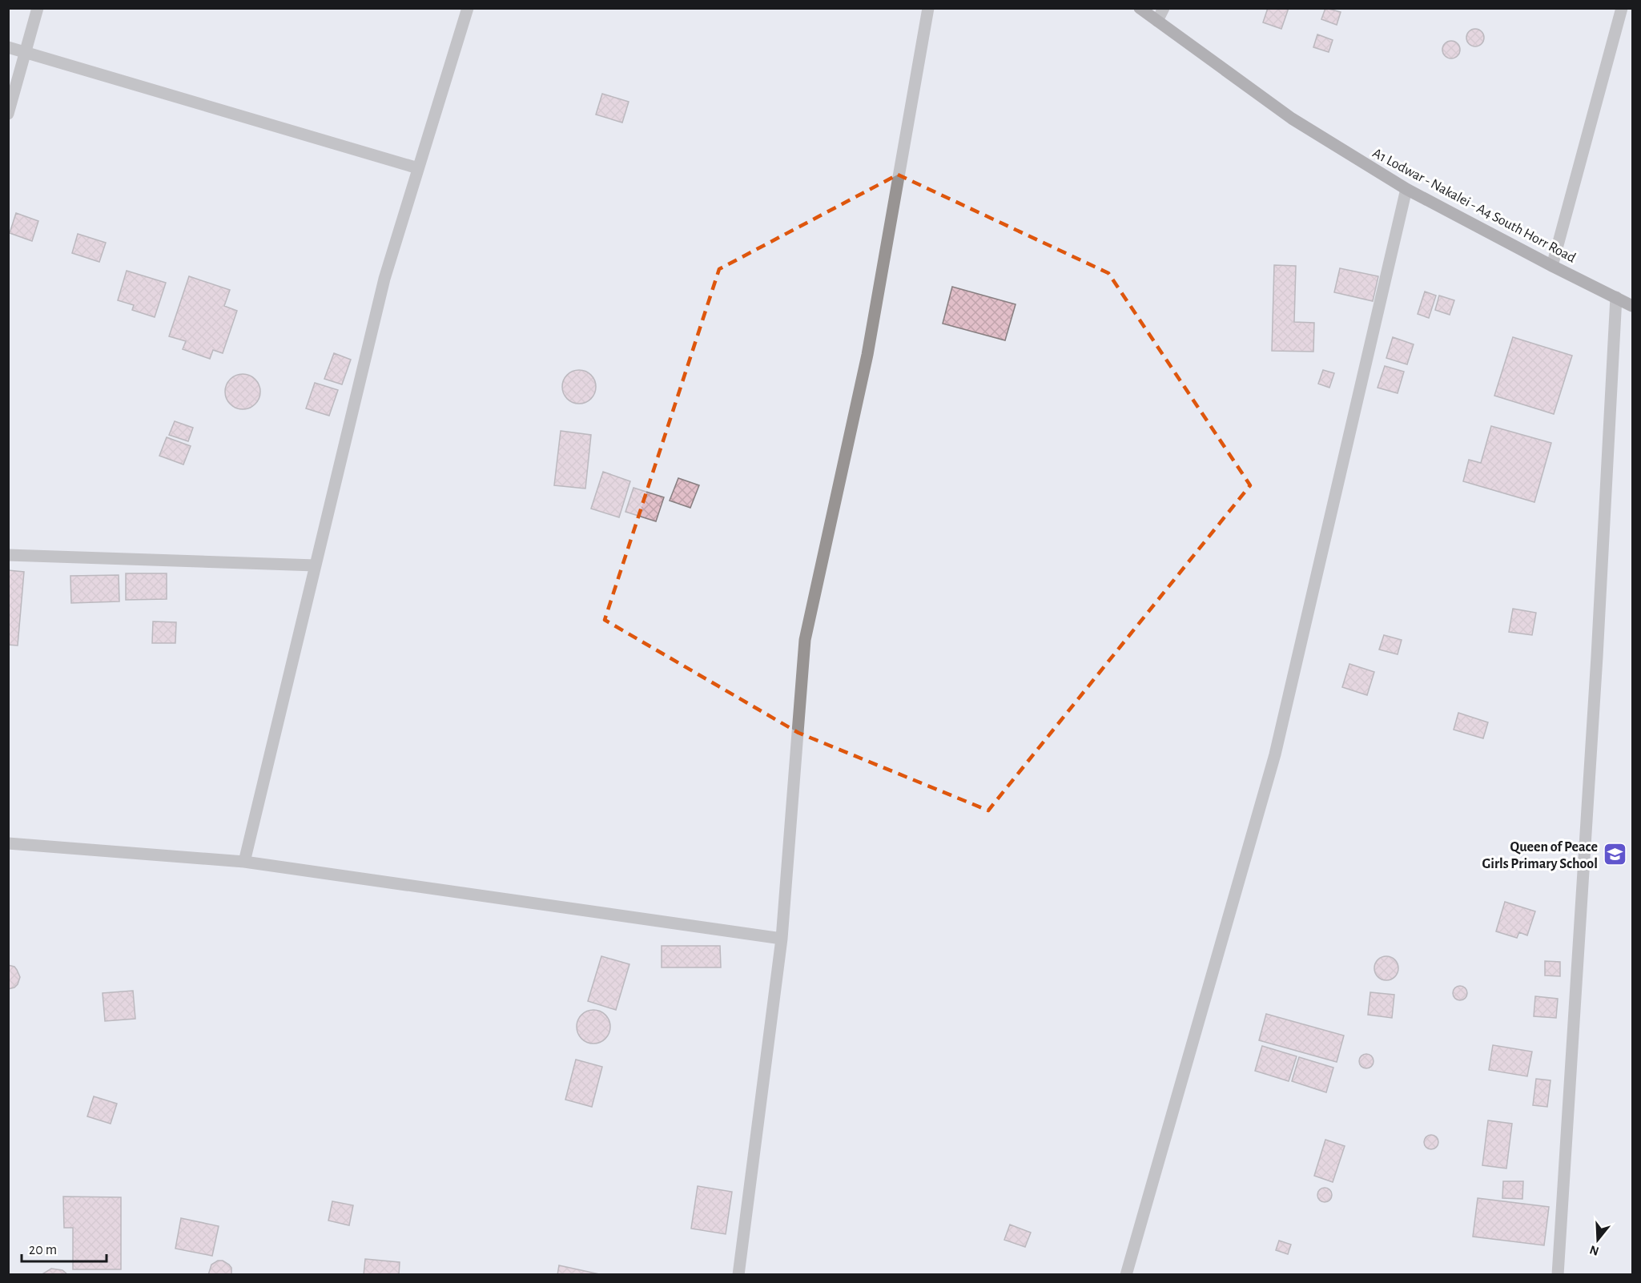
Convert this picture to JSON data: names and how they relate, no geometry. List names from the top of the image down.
{
  "streets": {
    "main road": ["A1 Lodwar - Nakalei - A4 South Horr Road"]
  },
  "places": {
    "school or university": ["Queen of Peace Girls Primary School"]
  },
  "scale_bar": "20 m",
  "north": "bottom"
}
